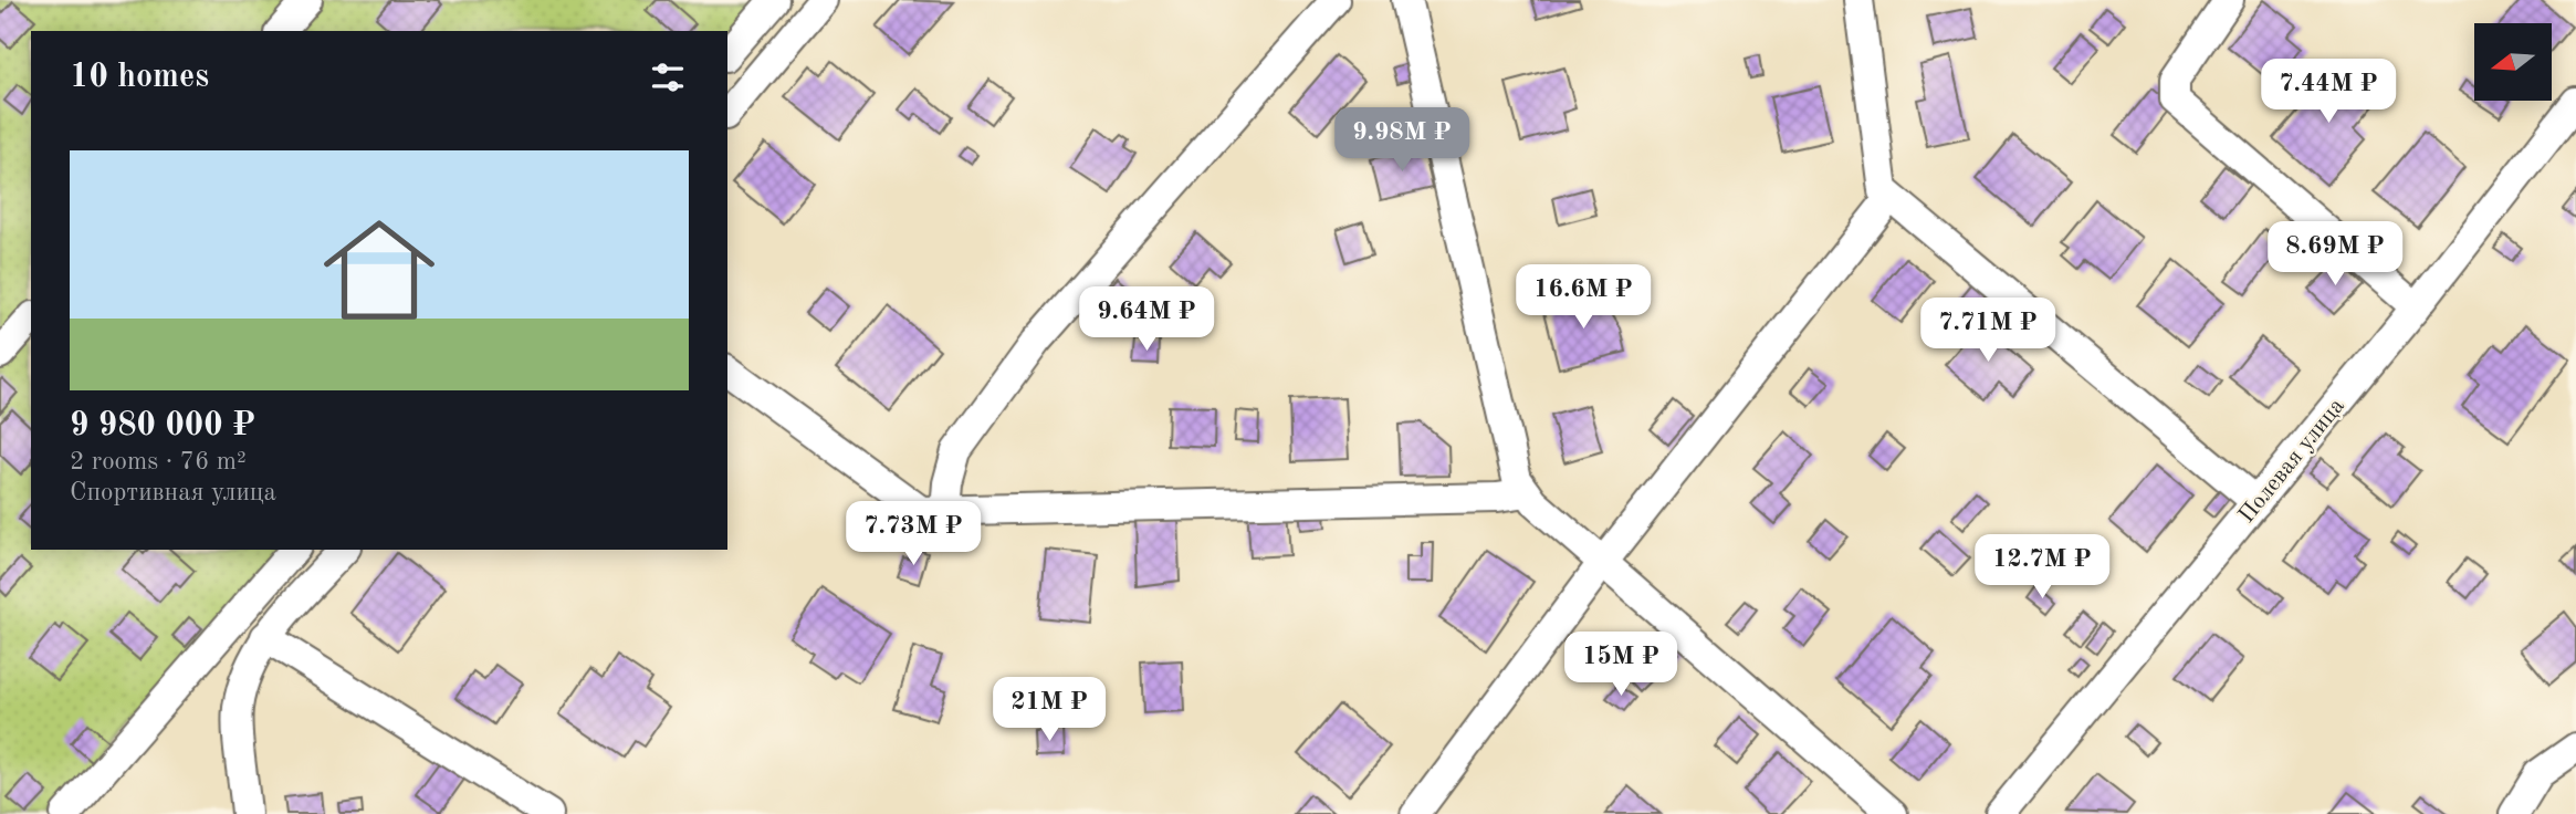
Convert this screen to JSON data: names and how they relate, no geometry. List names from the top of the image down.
{
  "streets": {
    "street": ["Полевая улица"]
  },
  "north": "left",
  "page": {
    "heading": "10 homes",
    "price": [
      "7.44M ₽",
      "9.98M ₽",
      "8.69M ₽",
      "16.6M ₽",
      "9.64M ₽",
      "7.71M ₽",
      "7.73M ₽",
      "12.7M ₽",
      "15M ₽",
      "21M ₽"
    ],
    "list": [
      {
        "name": "9 980 000 ₽",
        "note": "2 rooms · 76 m² · Спортивная улица"
      }
    ]
  }
}
